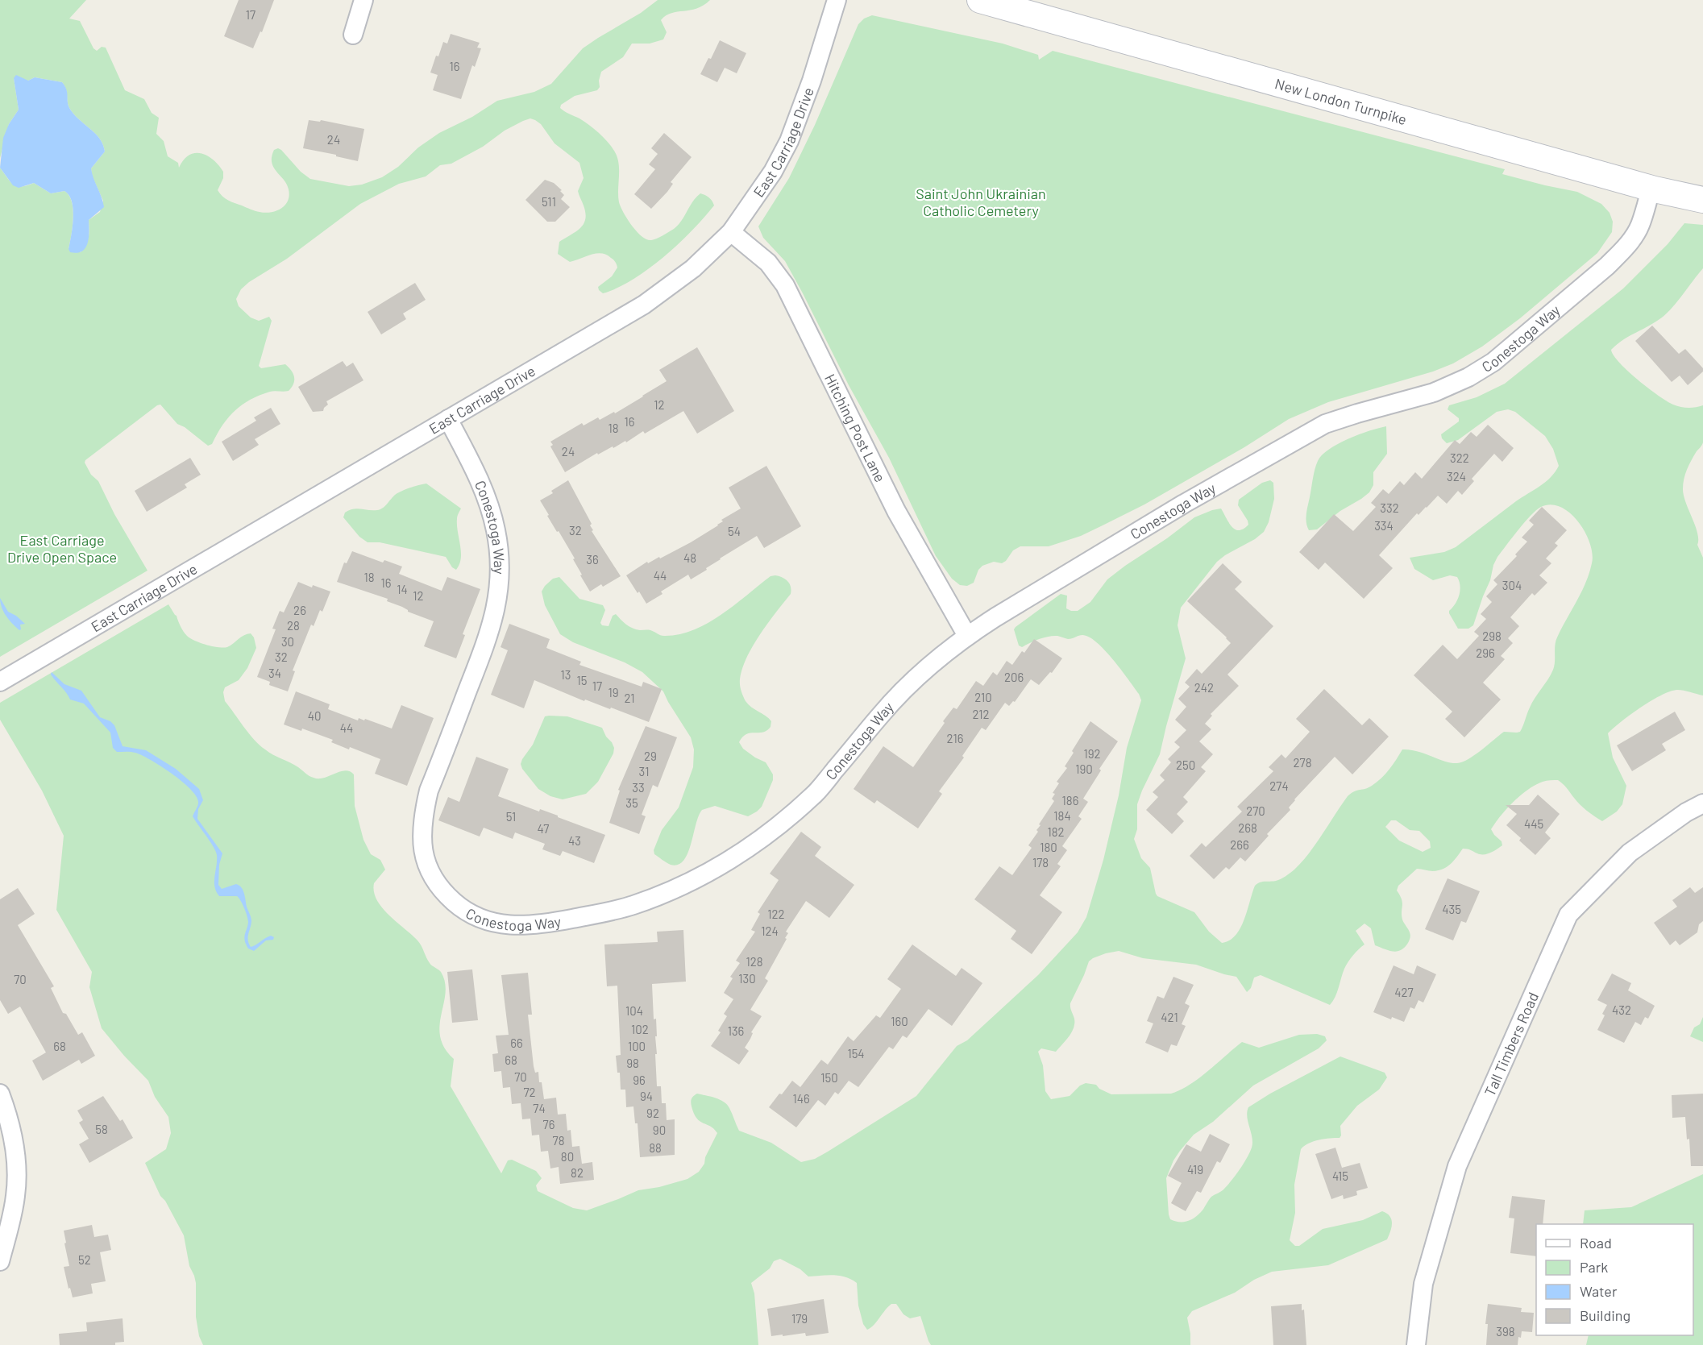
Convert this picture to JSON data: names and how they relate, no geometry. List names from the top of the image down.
{
  "streets": {
    "street": [
      "New London Turnpike",
      "East Carriage Drive",
      "Conestoga Way",
      "Hitching Post Lane",
      "Tall Timbers Road"
    ]
  },
  "crossings": [
    ["New London Turnpike", "Conestoga Way"],
    ["East Carriage Drive", "Conestoga Way"],
    ["East Carriage Drive", "Hitching Post Lane"],
    ["Conestoga Way", "Hitching Post Lane"]
  ],
  "parks": ["Saint John Ukrainian Catholic Cemetery", "East Carriage Drive Open Space"],
  "house_numbers": [
    "17",
    "16",
    "24",
    "511",
    "12",
    "16",
    "18",
    "24",
    "322",
    "324",
    "332",
    "334",
    "32",
    "54",
    "48",
    "36",
    "44",
    "18",
    "16",
    "304",
    "14",
    "12",
    "26",
    "28",
    "298",
    "30",
    "296",
    "32",
    "34",
    "13",
    "206",
    "15",
    "17",
    "242",
    "19",
    "210",
    "21",
    "212",
    "40",
    "44",
    "216",
    "192",
    "29",
    "278",
    "250",
    "190",
    "31",
    "274",
    "33",
    "186",
    "35",
    "270",
    "184",
    "51",
    "445",
    "268",
    "47",
    "182",
    "43",
    "266",
    "180",
    "178",
    "435",
    "122",
    "124",
    "128",
    "130",
    "70",
    "427",
    "432",
    "104",
    "421",
    "160",
    "102",
    "136",
    "66",
    "68",
    "100",
    "154",
    "68",
    "98",
    "70",
    "150",
    "96",
    "72",
    "94",
    "146",
    "74",
    "92",
    "76",
    "58",
    "90",
    "78",
    "88",
    "80",
    "419",
    "82",
    "415",
    "52",
    "179",
    "398"
  ],
  "legend": [
    "Road",
    "Park",
    "Water",
    "Building"
  ]
}
